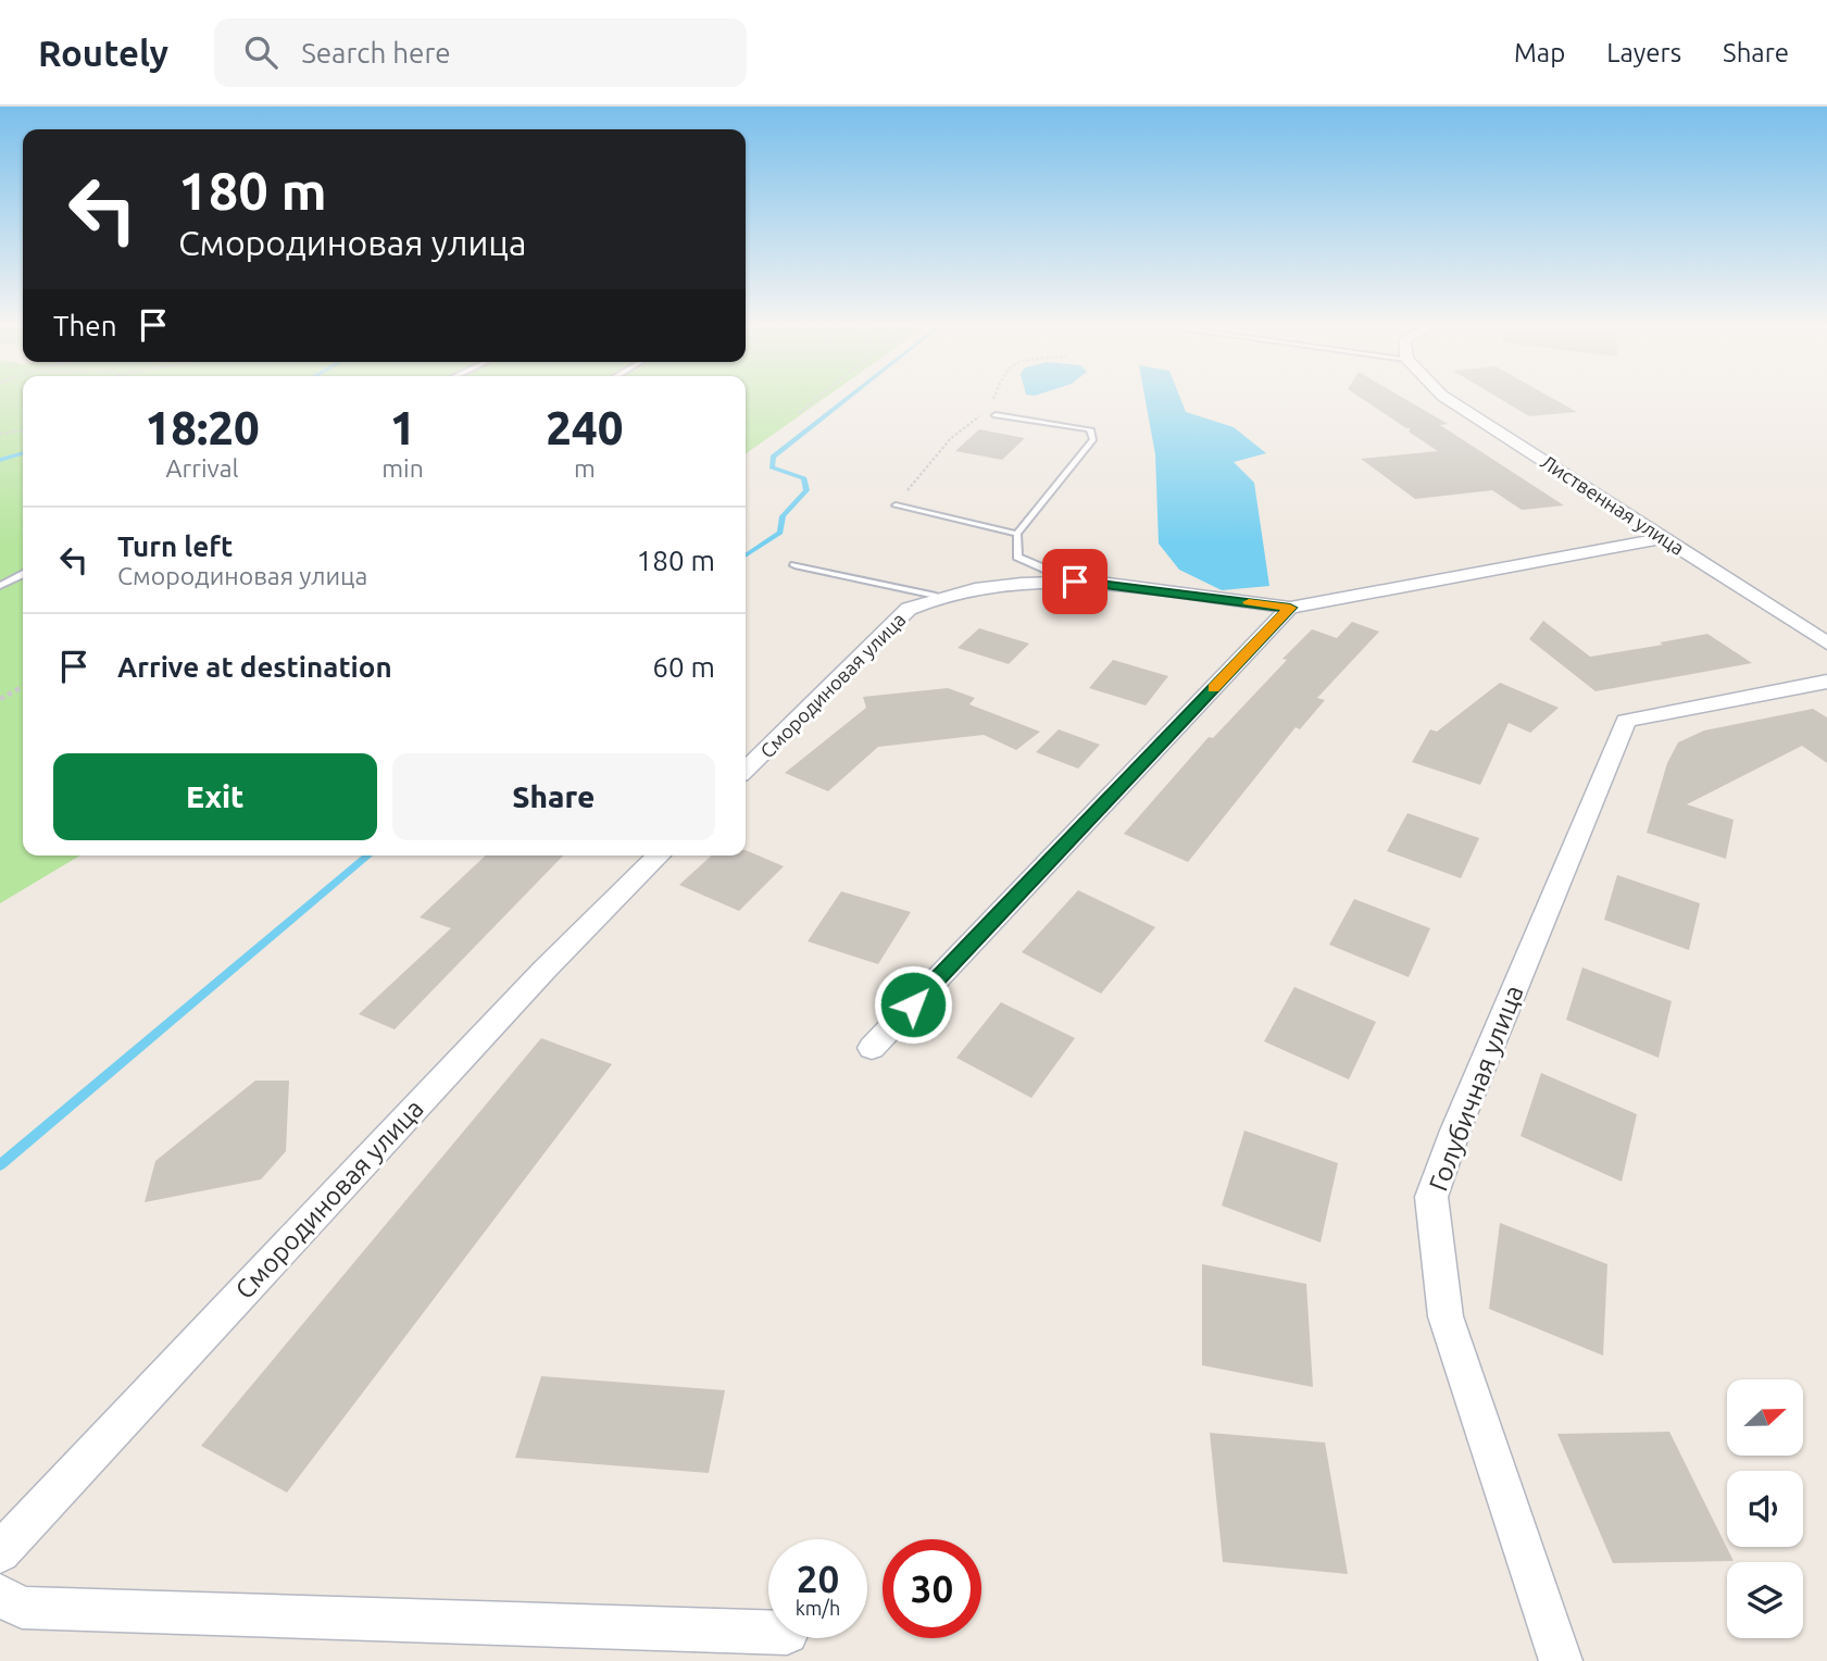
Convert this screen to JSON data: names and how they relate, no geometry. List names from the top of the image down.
{
  "streets": {
    "street": ["Лиственная улица", "Смородиновая улица", "Голубичная улица"]
  },
  "north": "right",
  "page": {
    "header": "Routely",
    "search": "Search here",
    "nav": ["Map", "Layers", "Share"],
    "turn": ["180 m", "Смородиновая улица"],
    "then": "Then",
    "eta": [
      "18:20",
      "Arrival",
      "1",
      "min",
      "240",
      "m"
    ],
    "list": [
      {
        "name": "Turn left",
        "note": "Смородиновая улица",
        "value": "180 m"
      },
      {
        "name": "Arrive at destination",
        "value": "60 m"
      }
    ],
    "buttons": ["Exit", "Share"],
    "speed": "20 km/h",
    "limit": "30"
  }
}
